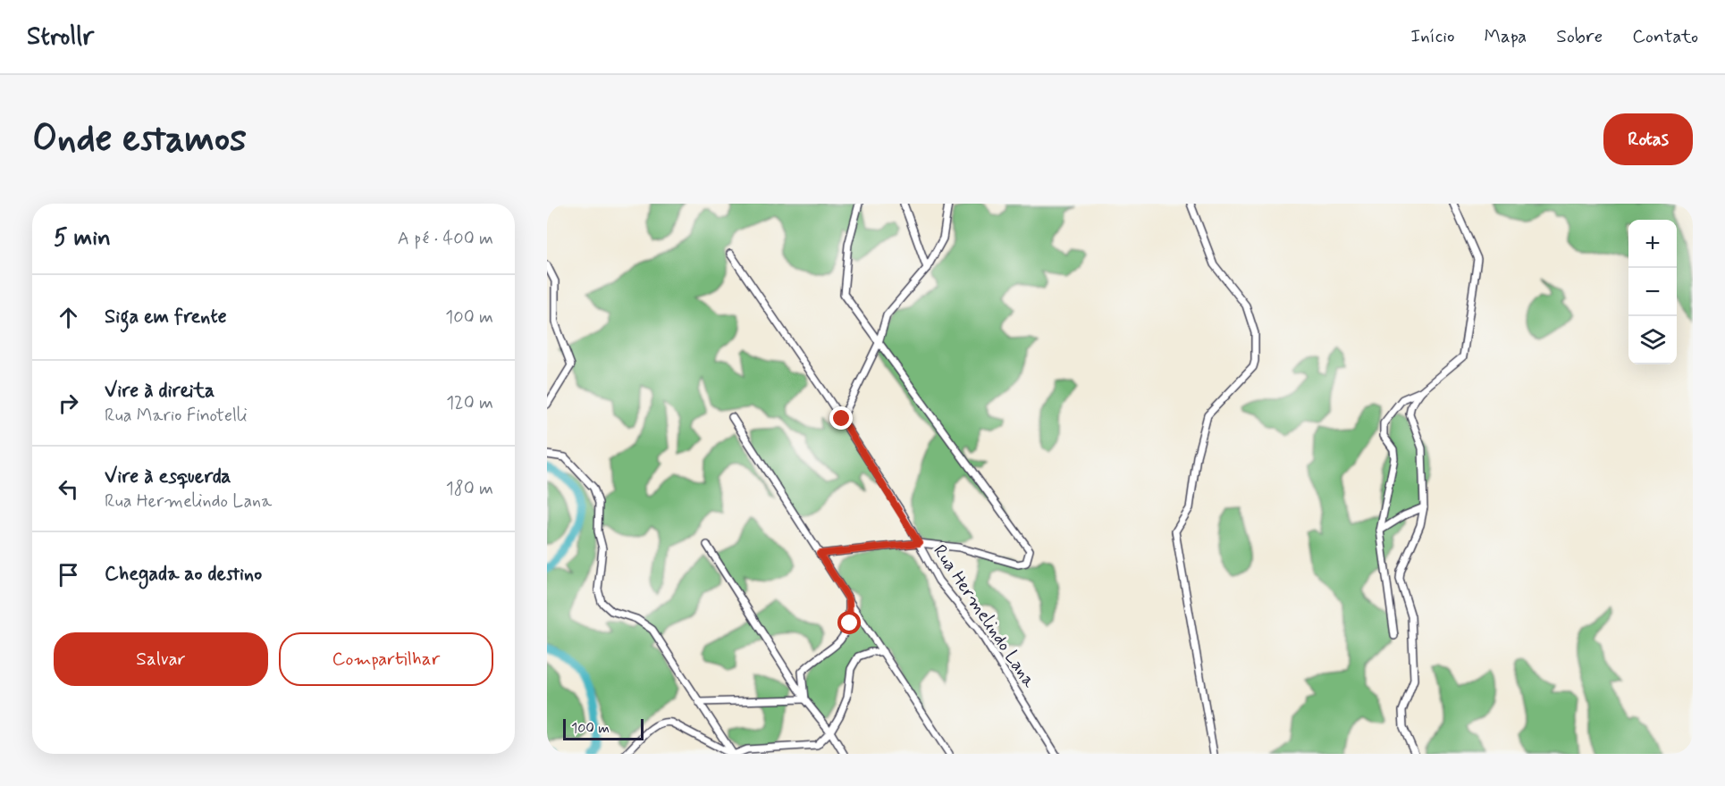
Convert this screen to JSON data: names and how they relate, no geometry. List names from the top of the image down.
{
  "streets": {
    "street": ["Rua Hermelindo Lana"]
  },
  "scale_bar": "100 m",
  "page": {
    "header": "Strollr",
    "nav": [
      "Início",
      "Mapa",
      "Sobre",
      "Contato"
    ],
    "buttons": [
      "Rotas",
      ["Salvar", "Compartilhar"]
    ],
    "title": "Onde estamos",
    "heading": ["5 min", "A pé · 400 m"],
    "map_buttons": ["+", "−"],
    "list": [
      ["Siga em frente", "100 m"],
      ["Vire à direita", "Rua Mario Finotelli", "120 m"],
      ["Vire à esquerda", "Rua Hermelindo Lana", "180 m"],
      "Chegada ao destino"
    ],
    "scale": "100 m"
  }
}
